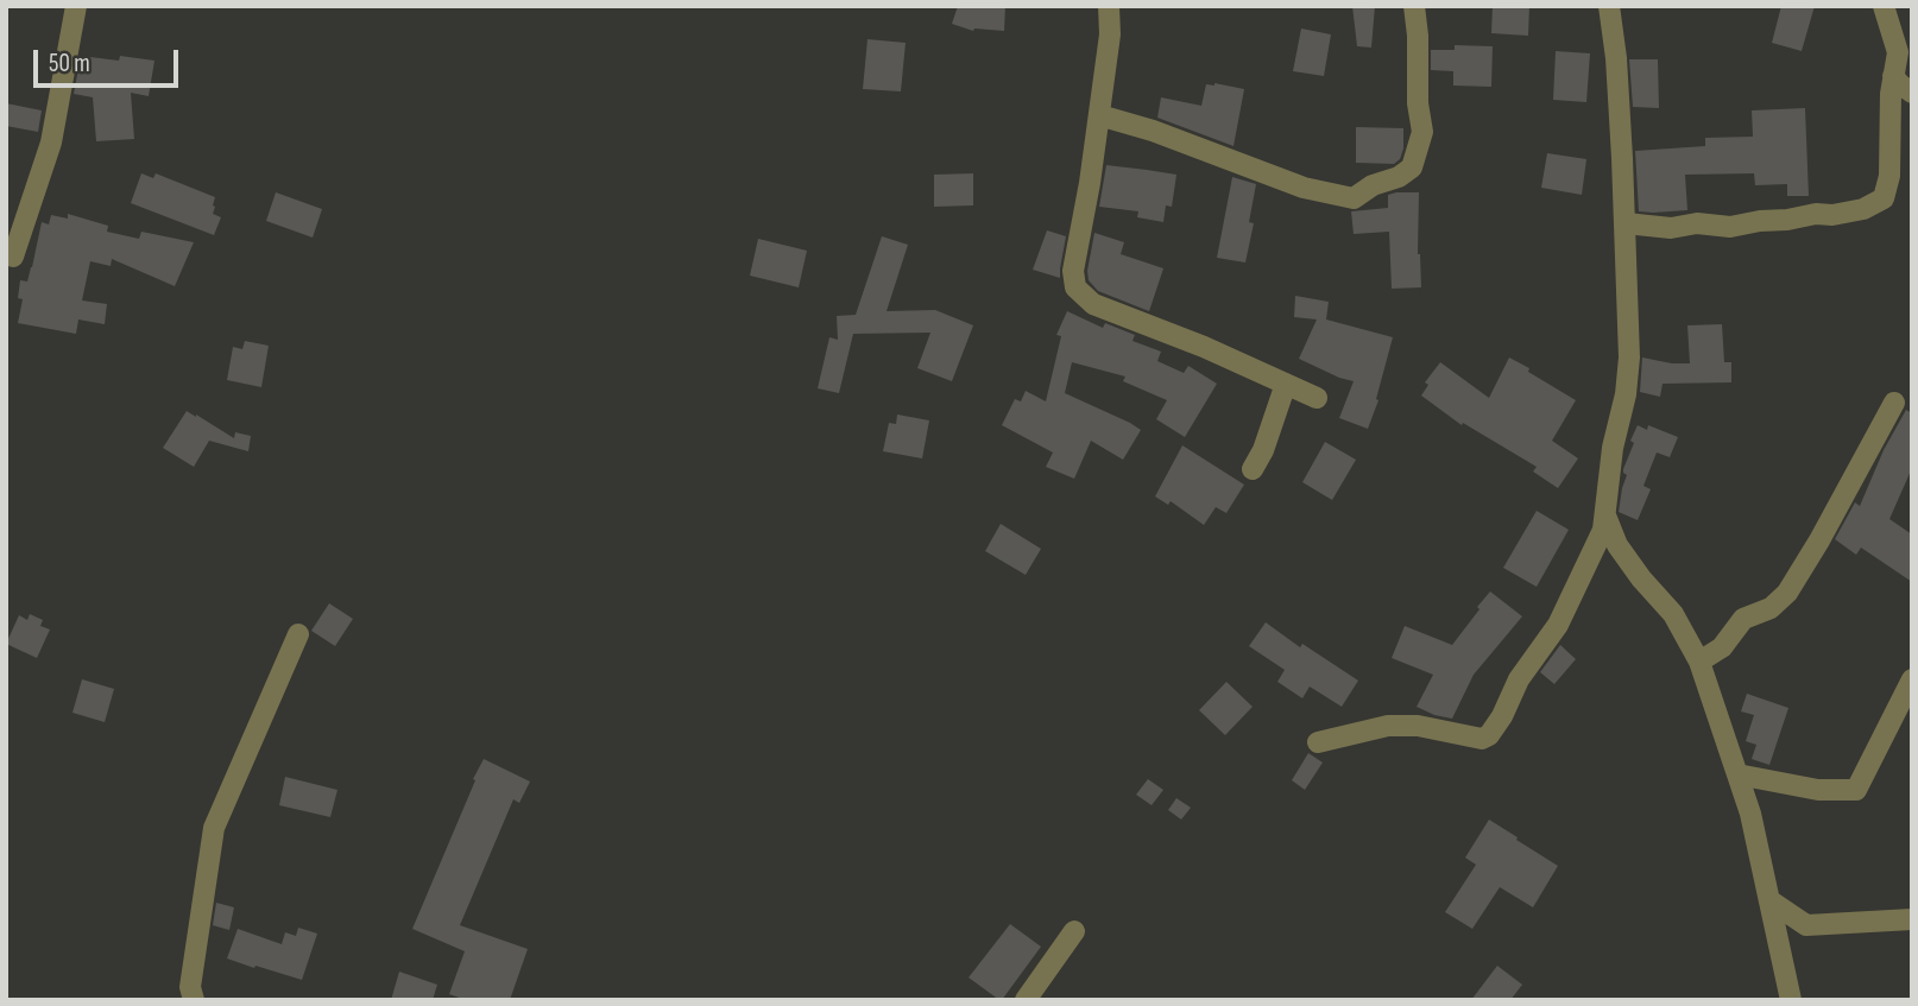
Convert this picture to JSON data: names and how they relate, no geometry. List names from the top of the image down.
{
  "scale_bar": "50 m"
}
